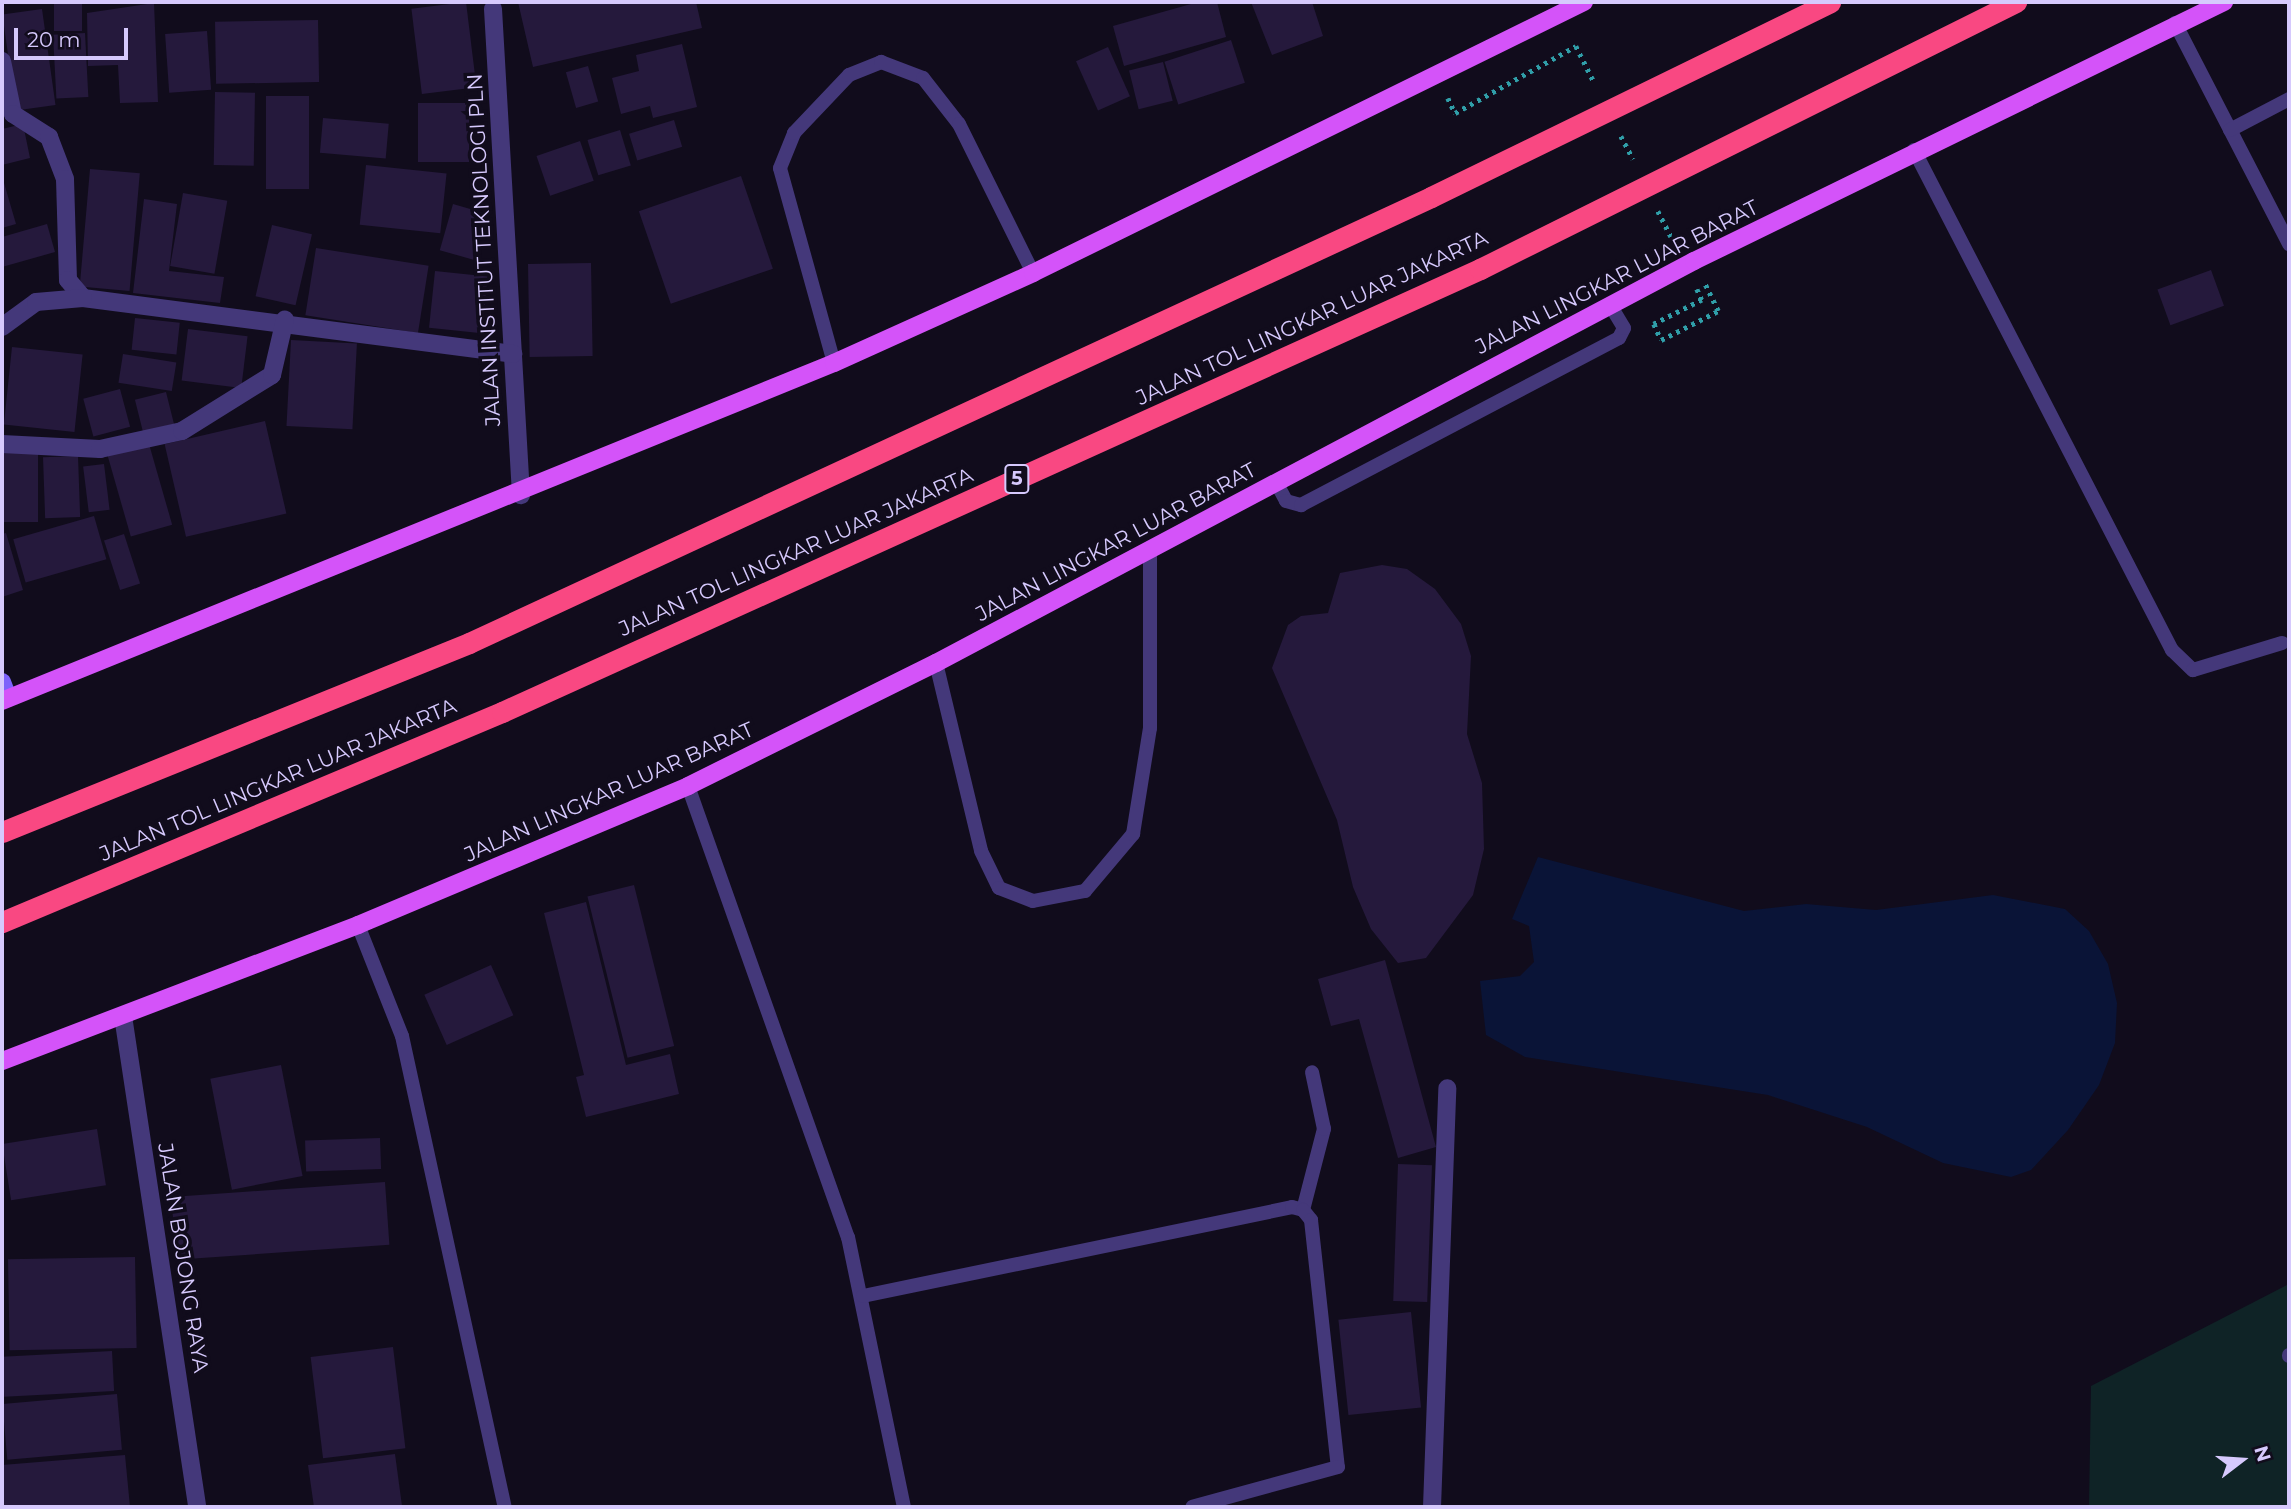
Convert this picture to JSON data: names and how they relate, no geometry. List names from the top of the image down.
{
  "streets": {
    "highway": ["JALAN TOL LINGKAR LUAR JAKARTA", "5"],
    "main road": ["JALAN LINGKAR LUAR BARAT"],
    "street": ["JALAN INSTITUT TEKNOLOGI PLN", "JALAN BOJONG RAYA"]
  },
  "crossings": [
    ["JALAN LINGKAR LUAR BARAT", "JALAN BOJONG RAYA"]
  ],
  "scale_bar": "20 m",
  "north": "right"
}
